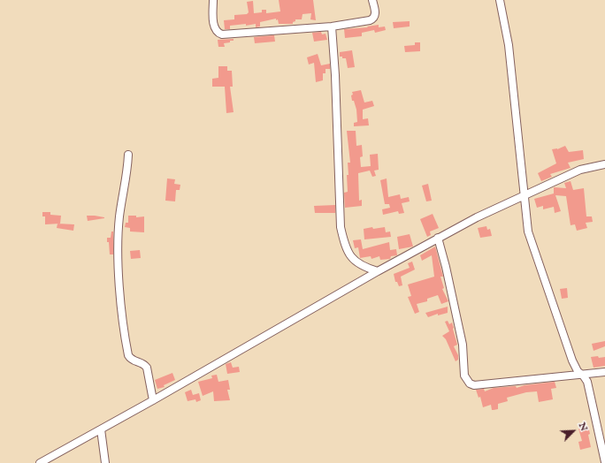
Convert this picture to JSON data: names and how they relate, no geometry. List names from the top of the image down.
{
  "north": "top right"
}
